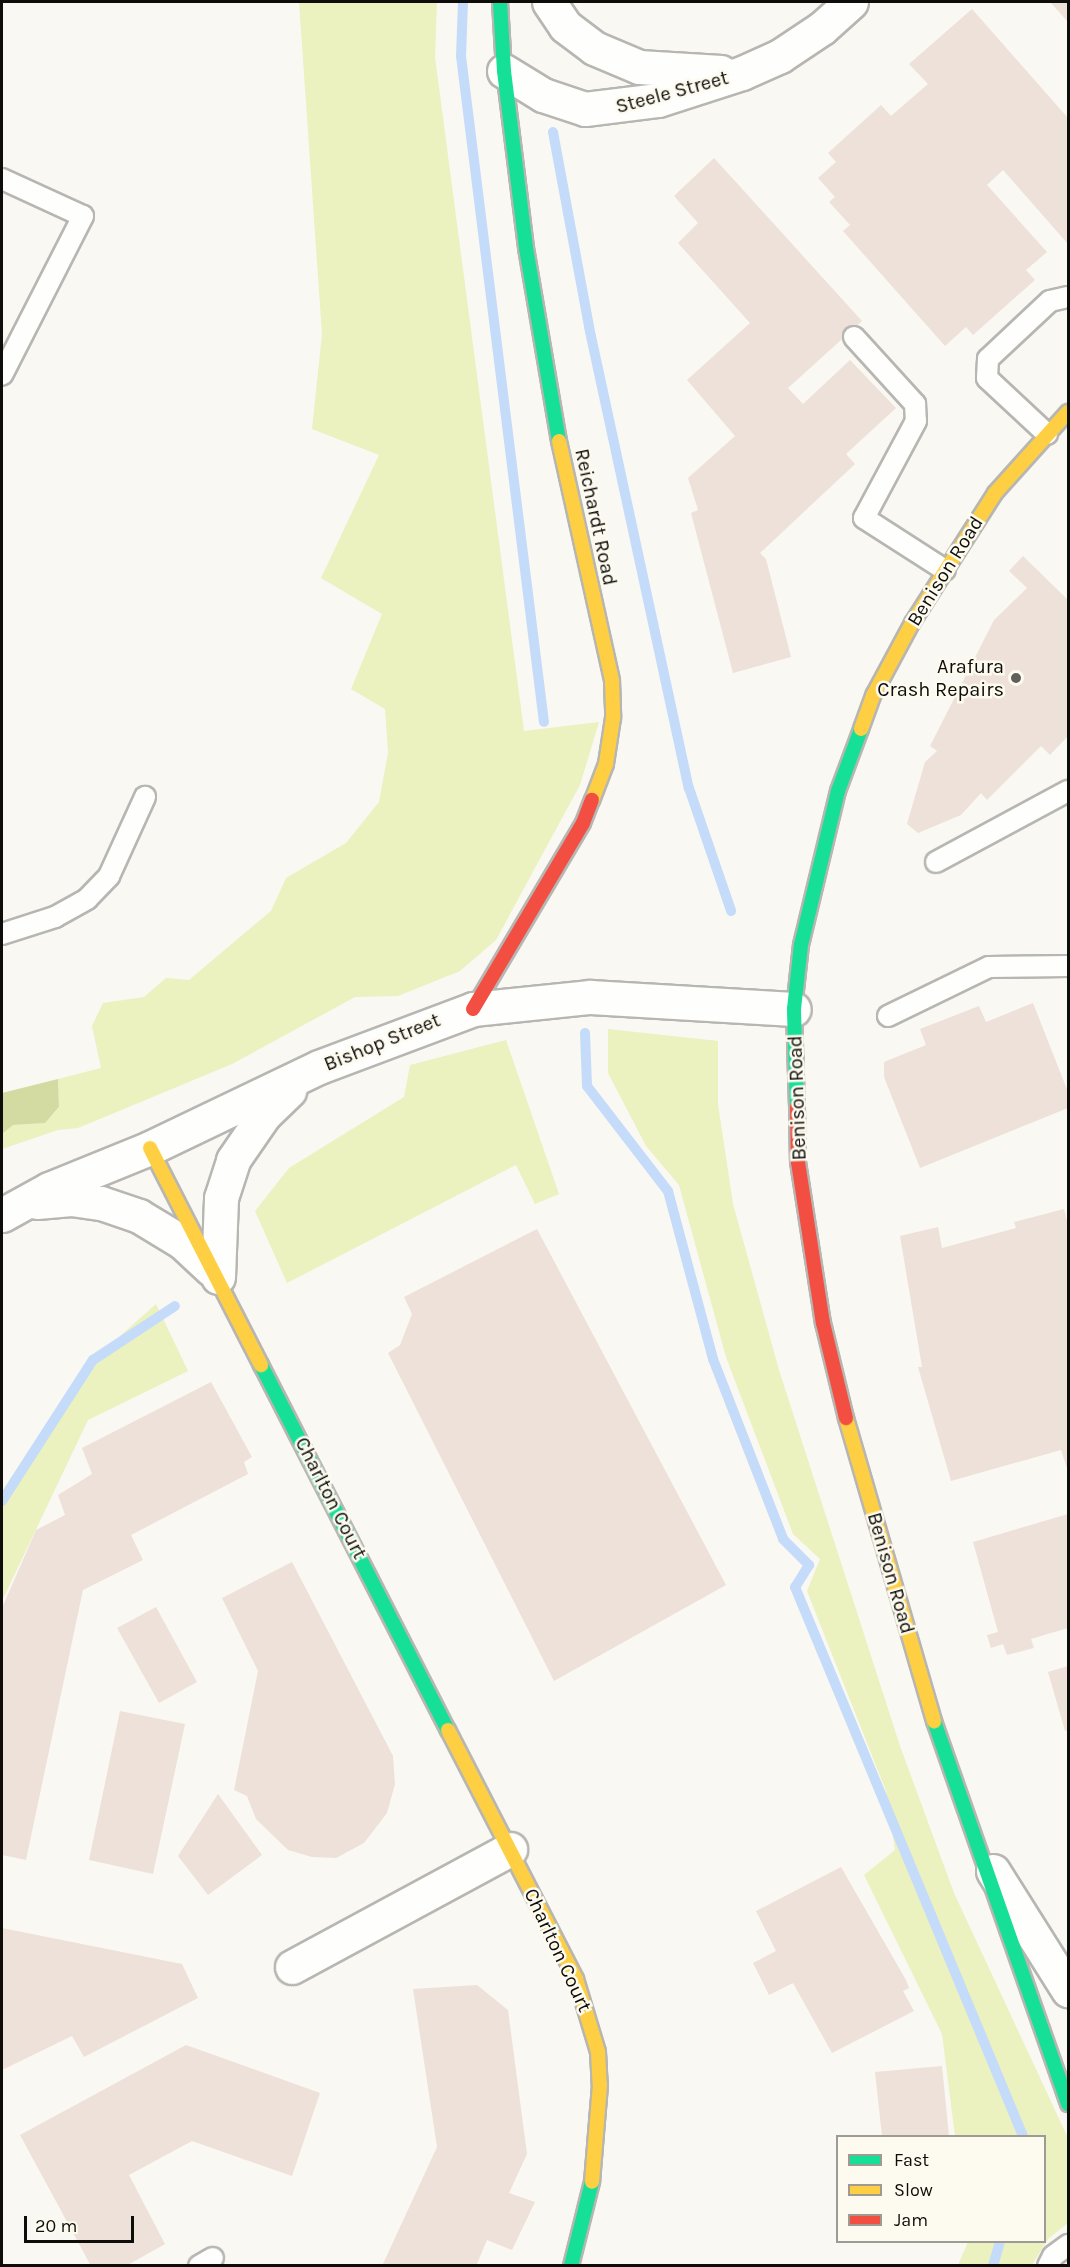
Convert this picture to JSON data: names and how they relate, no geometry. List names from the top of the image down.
{
  "streets": {
    "street": [
      "Steele Street",
      "Reichardt Road",
      "Benison Road",
      "Bishop Street",
      "Charlton Court"
    ]
  },
  "crossings": [
    ["Steele Street", "Reichardt Road"],
    ["Reichardt Road", "Bishop Street"],
    ["Benison Road", "Bishop Street"],
    ["Bishop Street", "Charlton Court"]
  ],
  "places": ["Arafura Crash Repairs"],
  "legend": ["Fast", "Slow", "Jam"],
  "scale_bar": "20 m"
}
